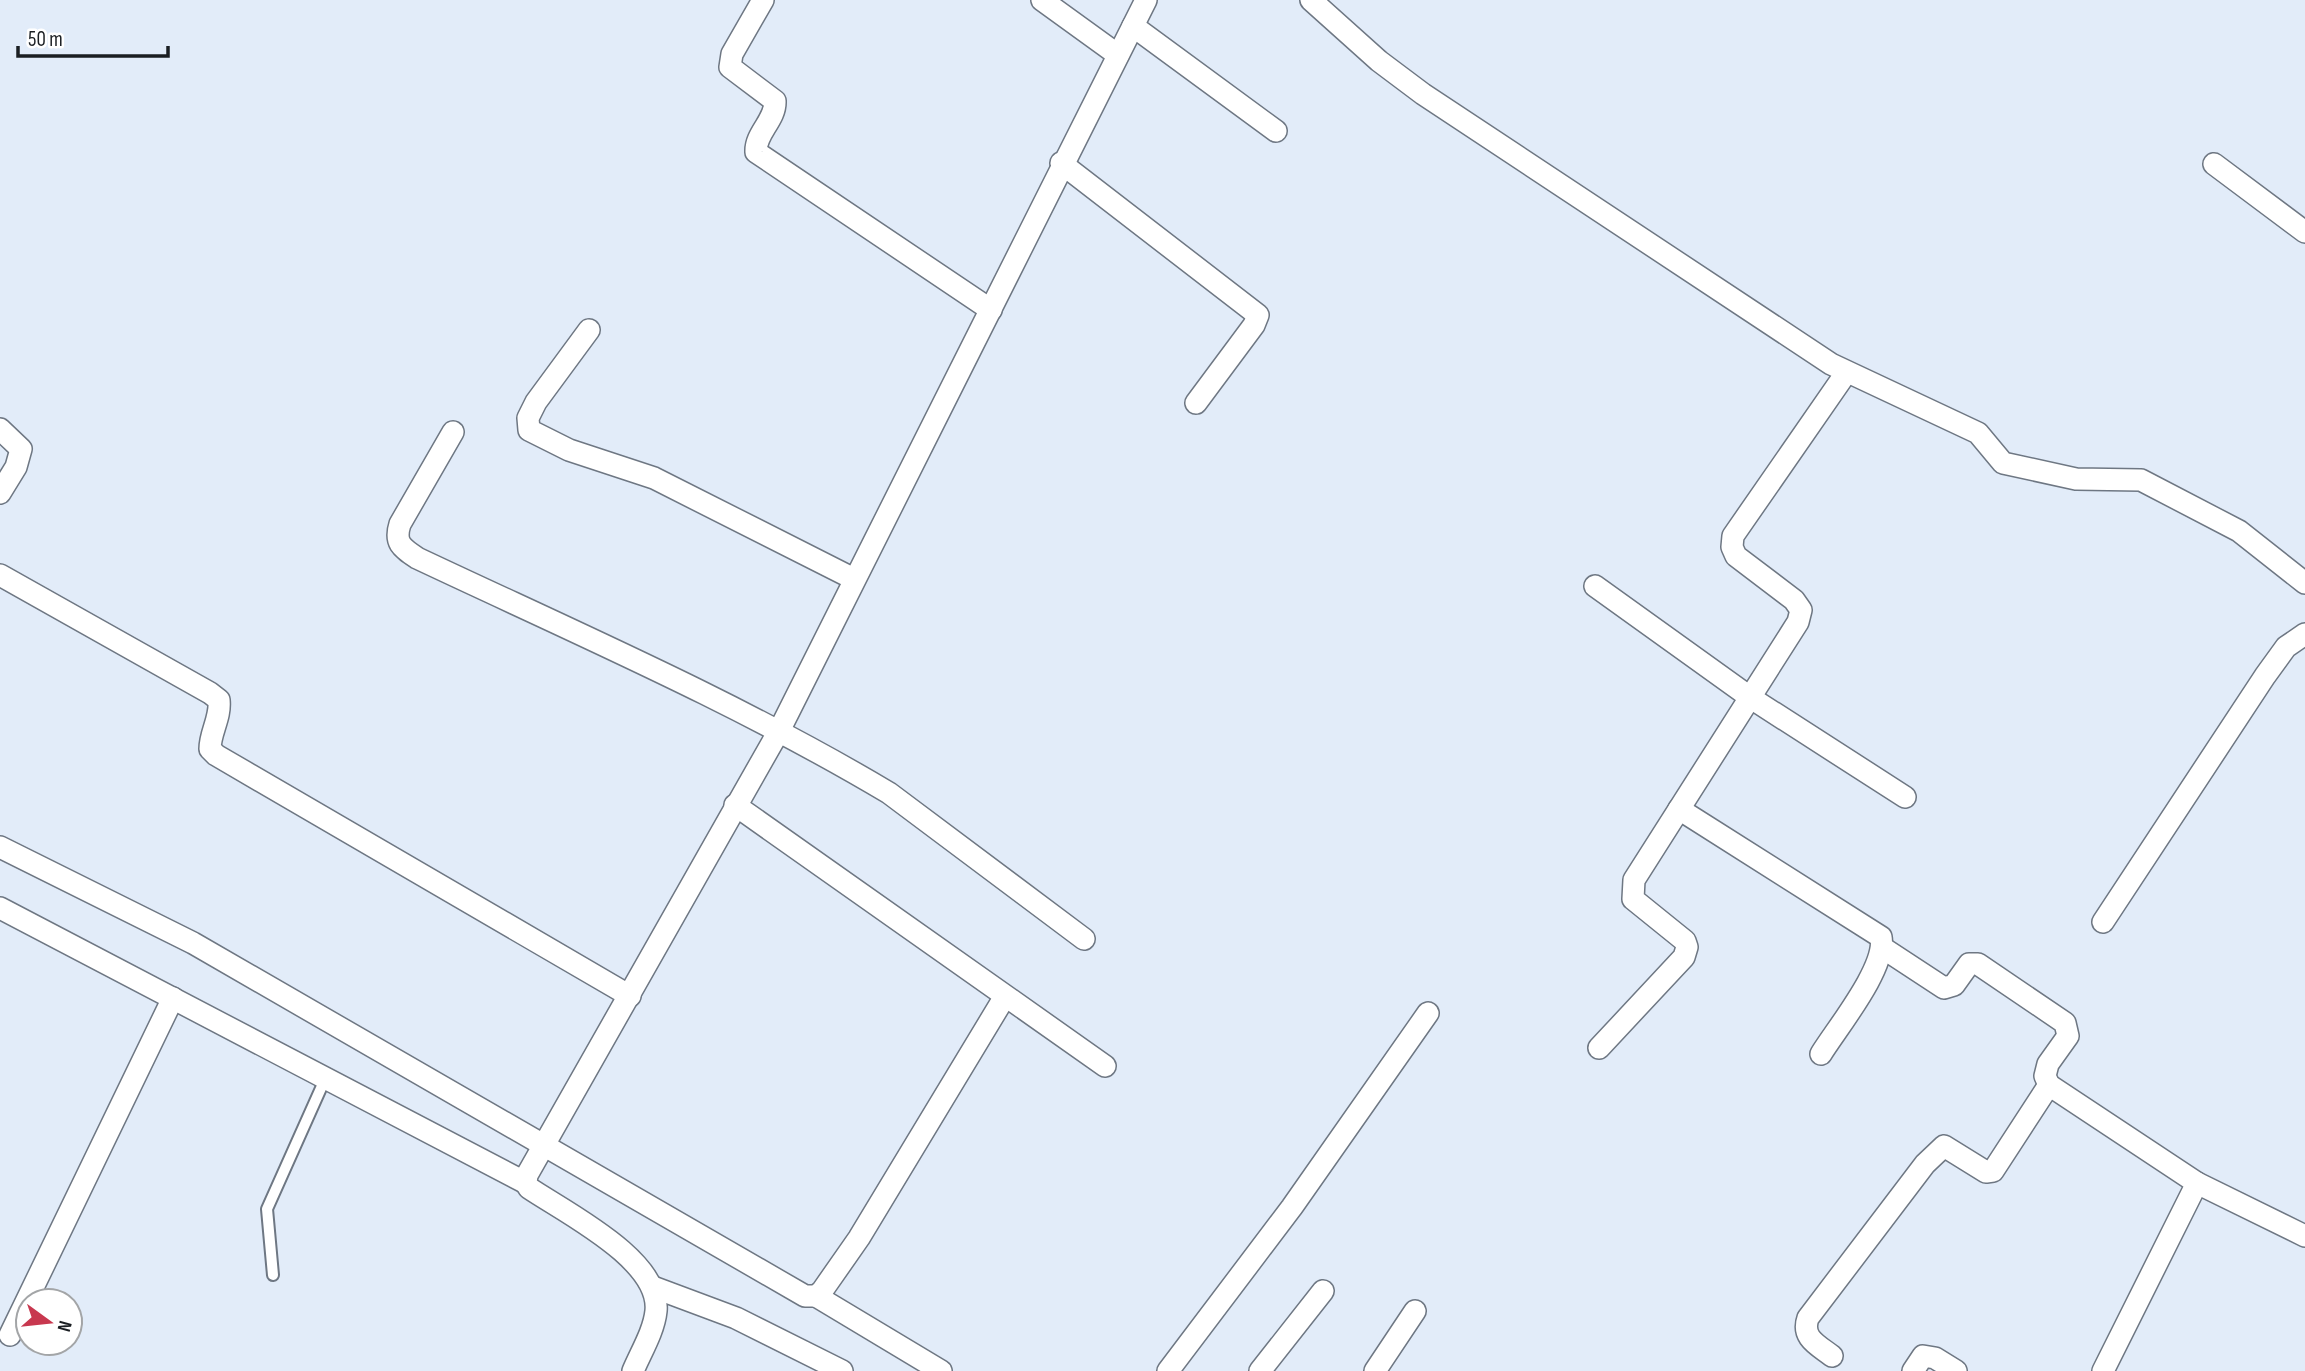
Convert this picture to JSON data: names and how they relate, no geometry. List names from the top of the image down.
{
  "scale_bar": "50 m",
  "north": "right"
}
